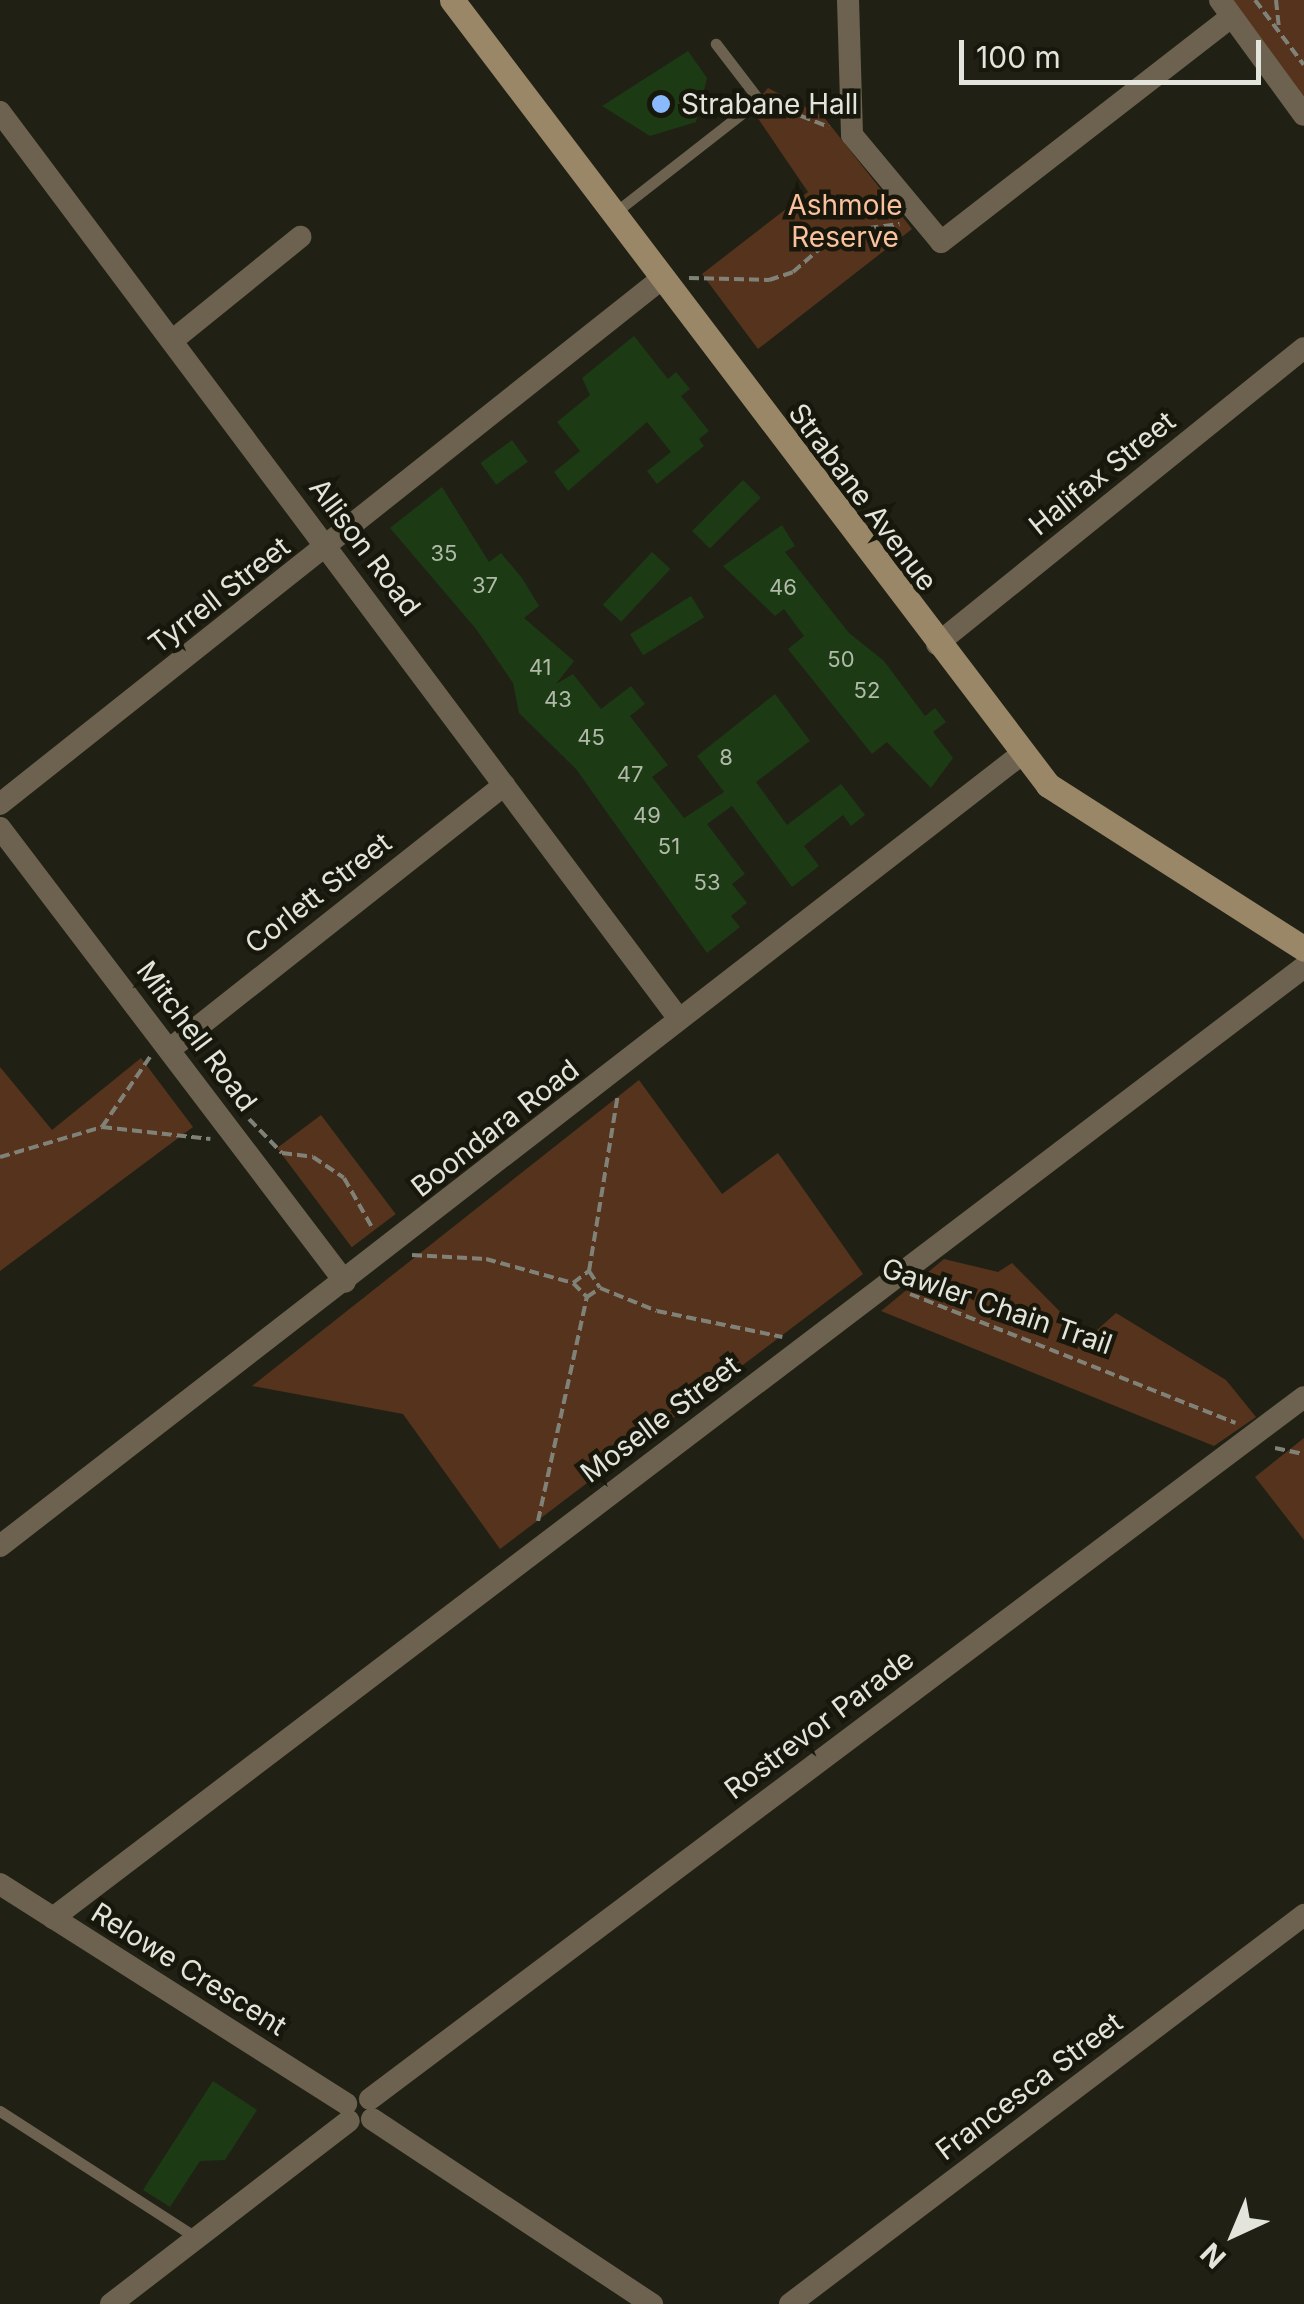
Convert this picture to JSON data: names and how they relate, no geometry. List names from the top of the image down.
{
  "streets": {
    "street": [
      "Halifax Street",
      "Strabane Avenue",
      "Allison Road",
      "Tyrrell Street",
      "Corlett Street",
      "Mitchell Road",
      "Boondara Road",
      "Moselle Street",
      "Rostrevor Parade",
      "Relowe Crescent",
      "Francesca Street"
    ],
    "path": ["Gawler Chain Trail"]
  },
  "crossings": [
    ["Halifax Street", "Strabane Avenue"],
    ["Strabane Avenue", "Tyrrell Street"],
    ["Strabane Avenue", "Boondara Road"],
    ["Allison Road", "Tyrrell Street"],
    ["Allison Road", "Corlett Street"],
    ["Allison Road", "Boondara Road"],
    ["Corlett Street", "Mitchell Road"],
    ["Mitchell Road", "Boondara Road"],
    ["Gawler Chain Trail", "Moselle Street"],
    ["Gawler Chain Trail", "Rostrevor Parade"],
    ["Moselle Street", "Relowe Crescent"],
    ["Rostrevor Parade", "Relowe Crescent"]
  ],
  "parks": ["Ashmole Reserve"],
  "places": ["Strabane Hall"],
  "house_numbers": [
    "35",
    "37",
    "46",
    "50",
    "41",
    "52",
    "43",
    "45",
    "8",
    "47",
    "49",
    "51",
    "53"
  ],
  "scale_bar": "100 m",
  "north": "bottom left"
}
